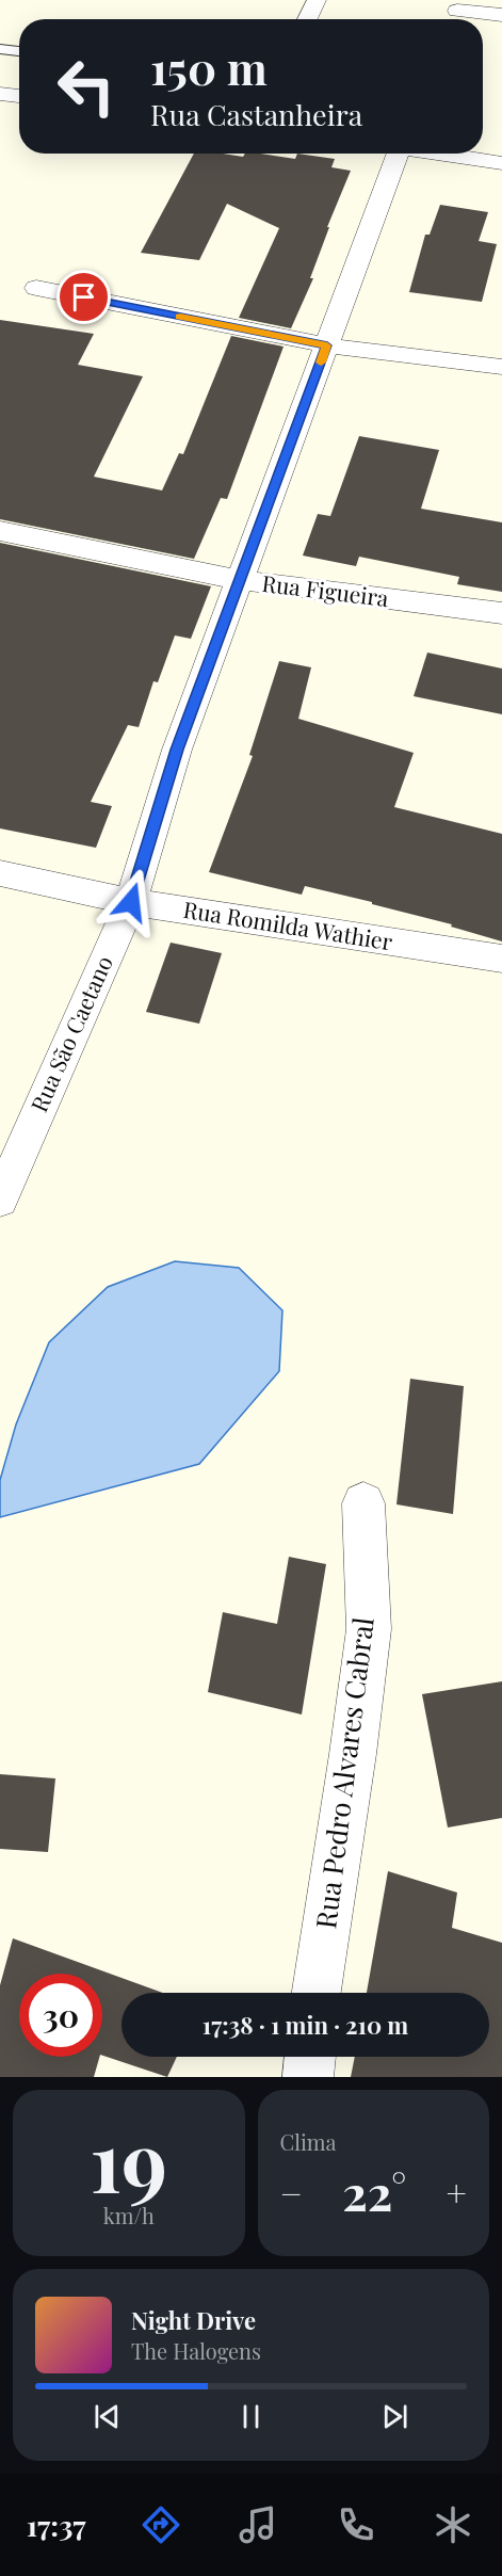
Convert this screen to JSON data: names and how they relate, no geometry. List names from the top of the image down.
{
  "streets": {
    "street": [
      "Rua Figueira",
      "Rua Romilda Wathier",
      "Rua São Caetano",
      "Rua Pedro Alvares Cabral"
    ]
  },
  "crossings": [
    ["Rua Figueira", "Rua São Caetano"],
    ["Rua Romilda Wathier", "Rua São Caetano"]
  ],
  "page": {
    "turn": ["150 m", "Rua Castanheira"],
    "limit": "30",
    "trip": "17:38 · 1 min · 210 m",
    "tile": [
      ["19", "km/h"],
      "Clima"
    ],
    "heat": ["−", "22°", "+"],
    "song": ["Night Drive", "The Halogens"],
    "tabs": "17:37"
  }
}
